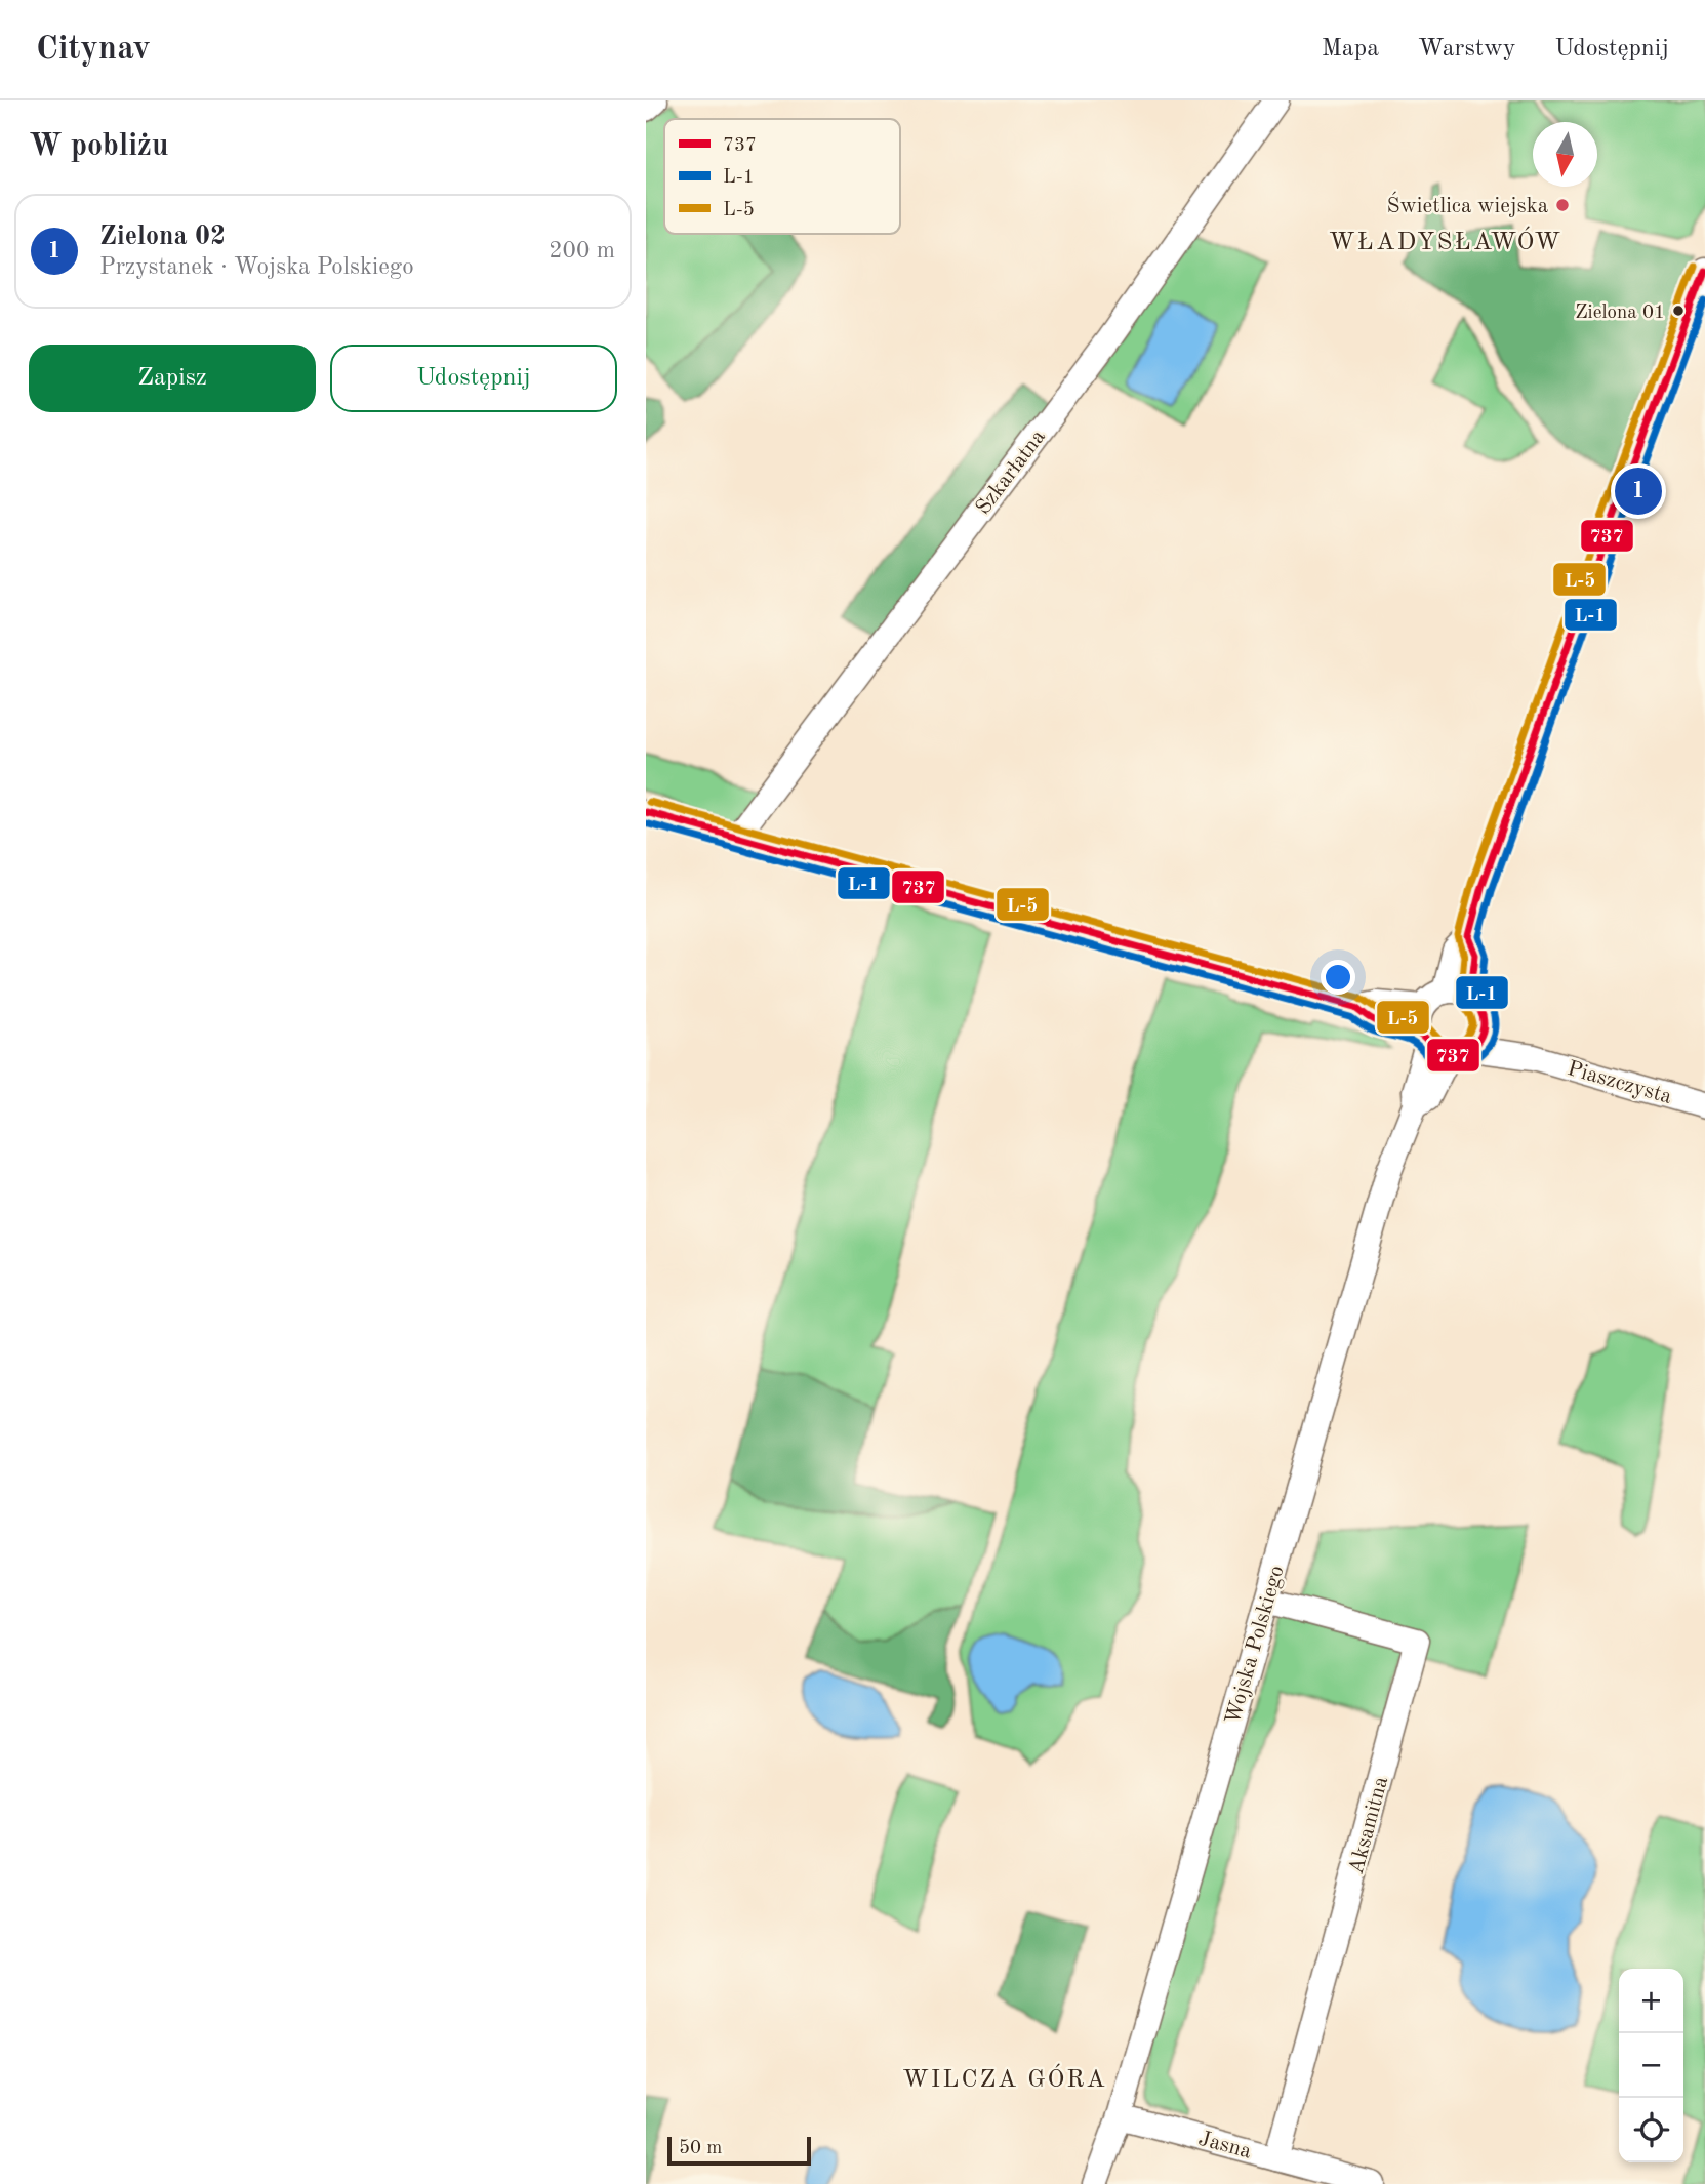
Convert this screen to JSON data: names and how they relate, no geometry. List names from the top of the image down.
{
  "streets": {
    "street": [
      "Szkarłatna",
      "Piaszczysta",
      "Wojska Polskiego",
      "Aksamitna",
      "Jasna"
    ]
  },
  "crossings": [
    ["Piaszczysta", "Wojska Polskiego"],
    ["Wojska Polskiego", "Aksamitna"],
    ["Wojska Polskiego", "Jasna"],
    ["Aksamitna", "Jasna"]
  ],
  "districts": ["WŁADYSŁAWÓW", "WILCZA GÓRA"],
  "places": ["Świetlica wiejska", "Zielona 01"],
  "lines": ["transit line L-5", "transit line 737", "transit line L-1"],
  "legend": ["737", "L-1", "L-5"],
  "scale_bar": "50 m",
  "north": "bottom",
  "page": {
    "header": "Citynav",
    "nav": ["Mapa", "Warstwy", "Udostępnij"],
    "heading": "W pobliżu",
    "list": [
      {
        "mark": "1",
        "name": "Zielona 02",
        "note": "Przystanek · Wojska Polskiego",
        "value": "200 m"
      }
    ],
    "buttons": ["Zapisz", "Udostępnij"],
    "pins": "1",
    "map_buttons": ["+", "−"],
    "scale": "50 m"
  }
}
